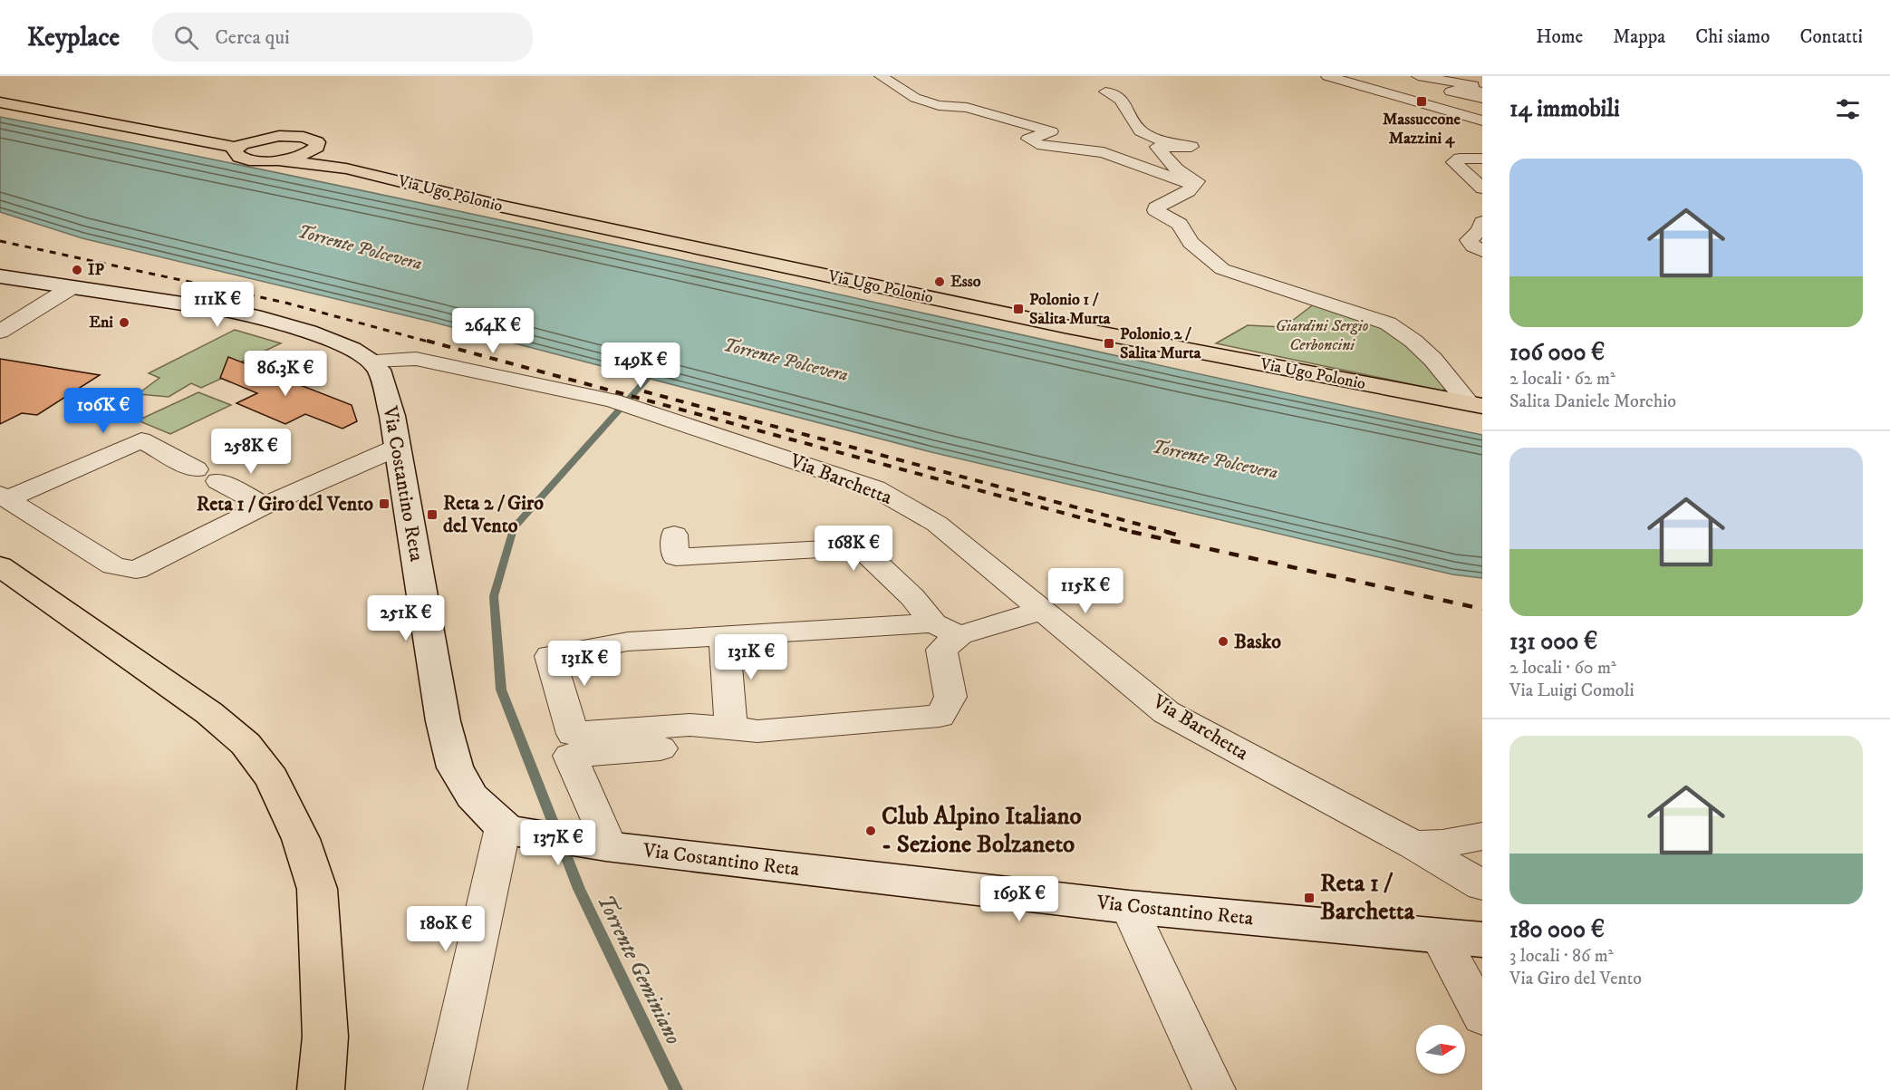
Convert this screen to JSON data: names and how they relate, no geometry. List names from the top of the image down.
{
  "streets": {
    "main road": ["Via Ugo Polonio", "Via Costantino Reta"],
    "street": ["Via Barchetta"]
  },
  "crossings": [
    ["Via Barchetta", "Via Costantino Reta"]
  ],
  "water": ["Torrente Polcevera", "Torrente Geminiano"],
  "parks": ["Giardini Sergio Cerboncini"],
  "places": {
    "transit": [
      "Massuccone Mazzini 4",
      "Polonio 1 / Salita Murta",
      "Polonio 2 / Salita Murta",
      "Reta 1 / Giro del Vento",
      "Reta 2 / Giro del Vento",
      "Reta 1 / Barchetta"
    ],
    "other": [
      "IP",
      "Esso",
      "Eni",
      "Basko",
      "Club Alpino Italiano - Sezione Bolzaneto"
    ]
  },
  "north": "right",
  "page": {
    "header": "Keyplace",
    "search": "Cerca qui",
    "nav": [
      "Home",
      "Mappa",
      "Chi siamo",
      "Contatti"
    ],
    "heading": "14 immobili",
    "list": [
      {
        "name": "106 000 €",
        "note": "2 locali · 62 m² · Salita Daniele Morchio"
      },
      {
        "name": "131 000 €",
        "note": "2 locali · 60 m² · Via Luigi Comoli"
      },
      {
        "name": "180 000 €",
        "note": "3 locali · 86 m² · Via Giro del Vento"
      }
    ],
    "price": [
      "111K €",
      "264K €",
      "149K €",
      "86.3K €",
      "106K €",
      "258K €",
      "168K €",
      "115K €",
      "251K €",
      "131K €",
      "131K €",
      "137K €",
      "169K €",
      "180K €"
    ]
  }
}
